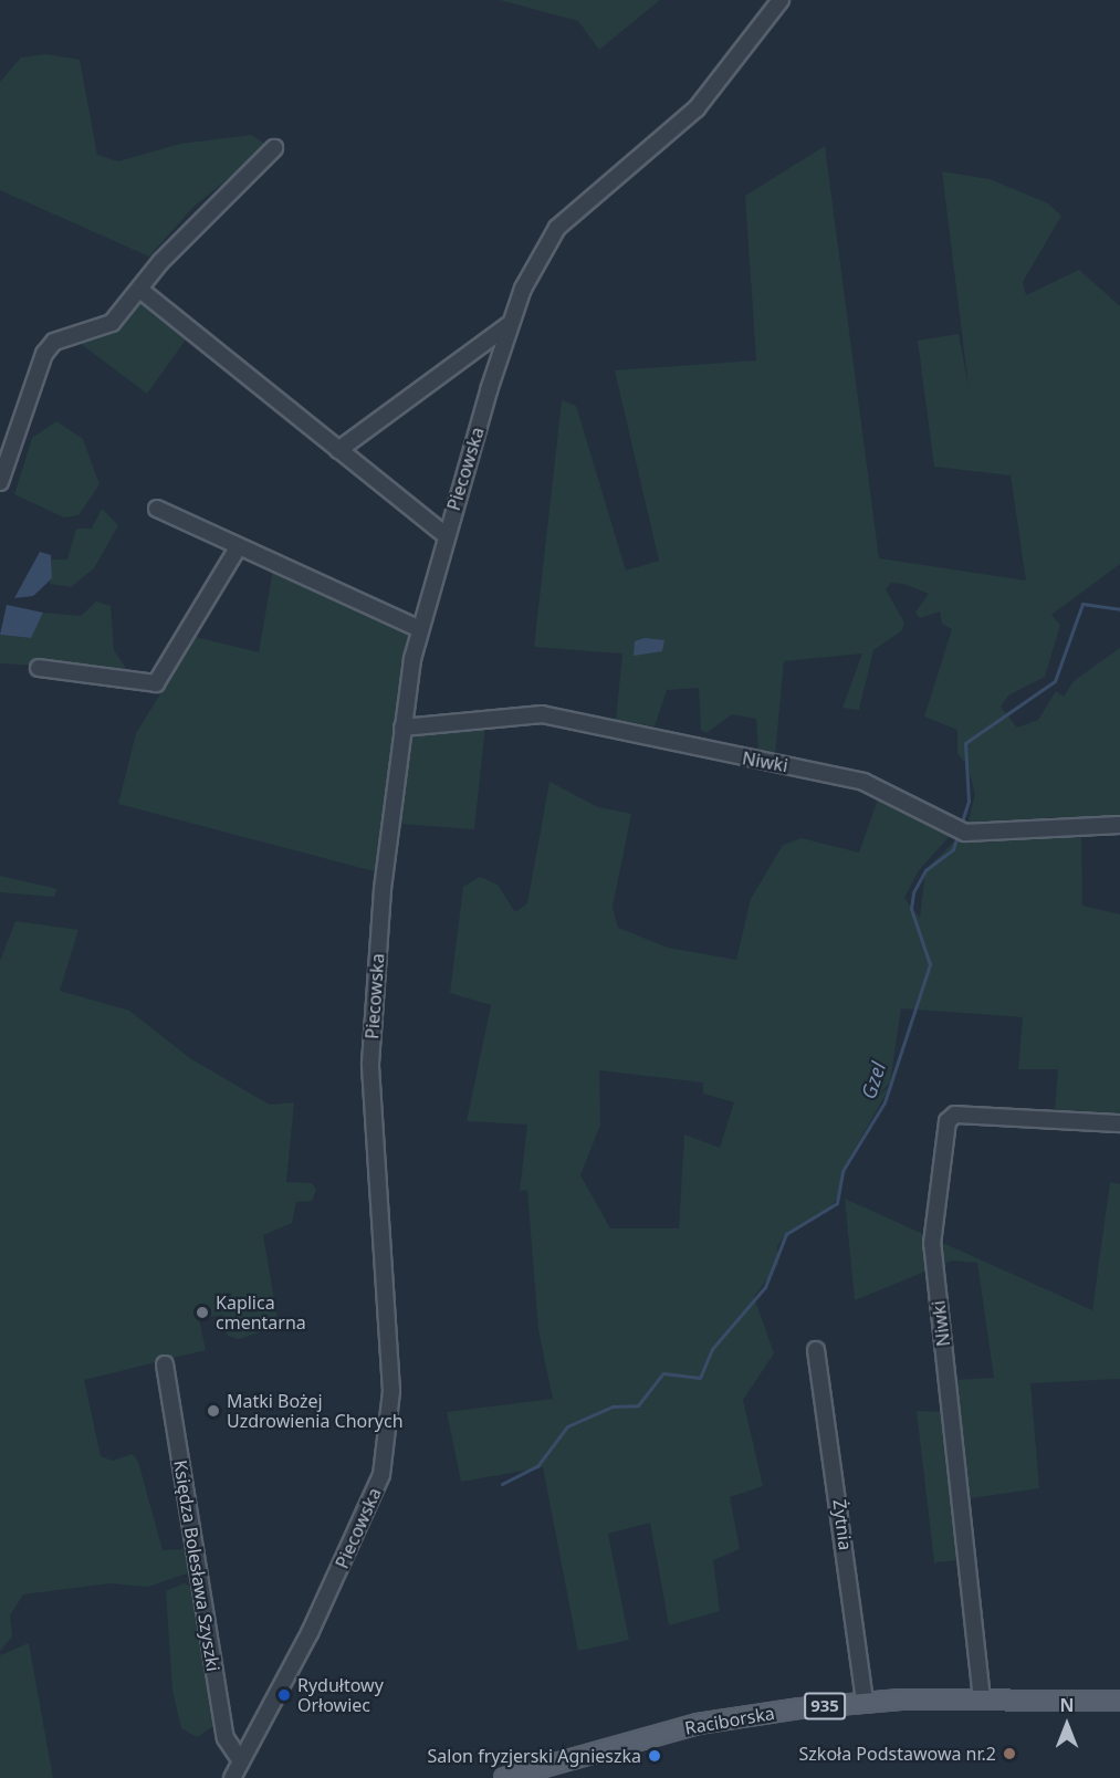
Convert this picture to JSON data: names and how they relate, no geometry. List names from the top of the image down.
{
  "streets": {
    "main road": ["935", "Raciborska"],
    "street": [
      "Piecowska",
      "Niwki",
      "Żytnia",
      "Księdza Bolesława Szyszki"
    ]
  },
  "crossings": [
    ["Piecowska", "Niwki"],
    ["Piecowska", "Księdza Bolesława Szyszki"],
    ["Niwki", "Raciborska"],
    ["Żytnia", "Raciborska"]
  ],
  "water": ["Gzel"],
  "places": [
    "Kaplica cmentarna",
    "Matki Bożej Uzdrowienia Chorych",
    "Rydułtowy Orłowiec",
    "Szkoła Podstawowa nr.2",
    "Salon fryzjerski Agnieszka"
  ],
  "north": "top"
}
